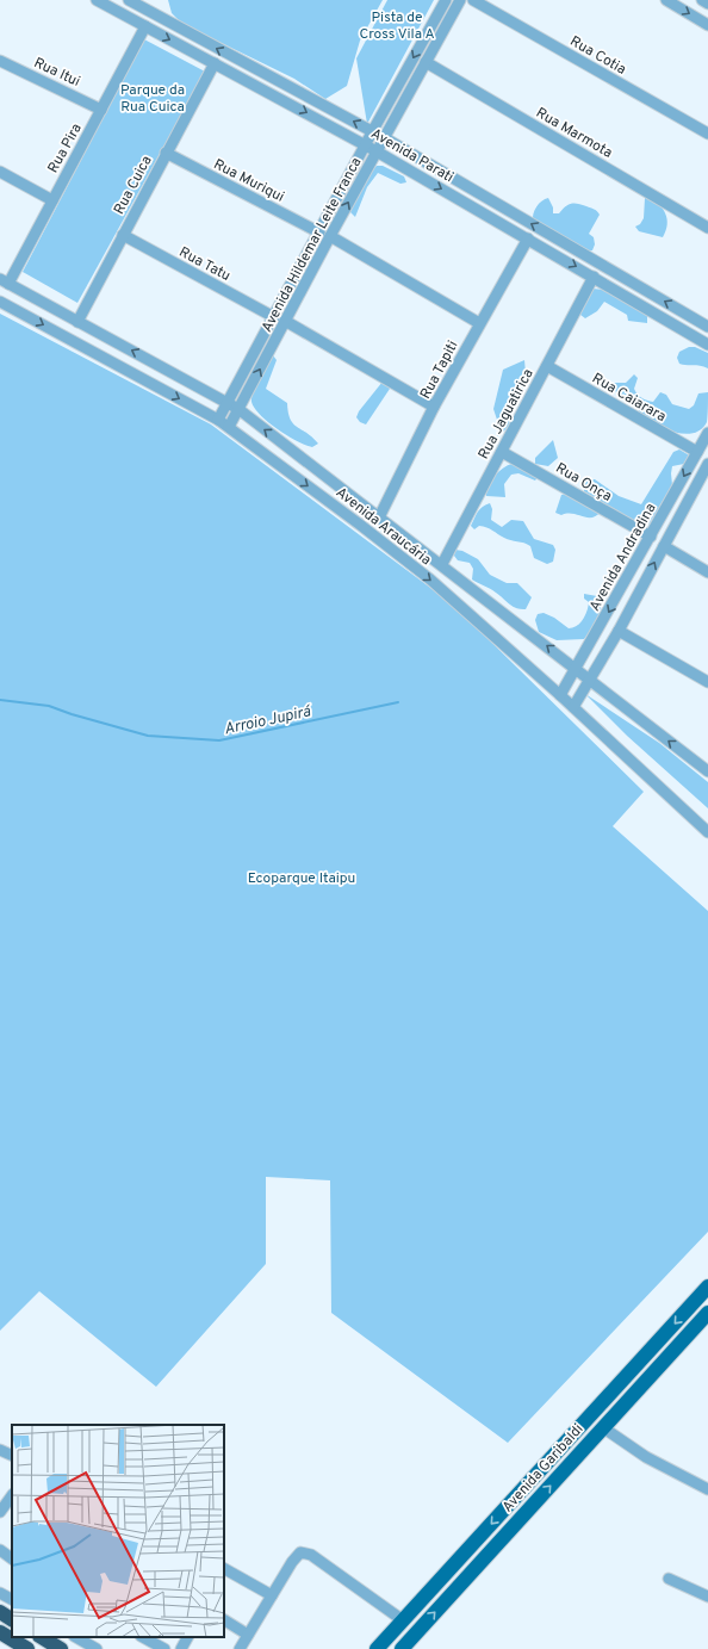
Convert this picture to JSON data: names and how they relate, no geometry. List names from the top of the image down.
{
  "streets": {
    "main road": ["Avenida Garibaldi"],
    "street": [
      "Rua Cotia",
      "Rua Itui",
      "Rua Marmota",
      "Rua Pira",
      "Avenida Parati",
      "Rua Muriqui",
      "Rua Cuica",
      "Avenida Hildemar Leite Franca",
      "Rua Tatu",
      "Rua Tapiti",
      "Rua Caiarara",
      "Rua Jaguatirica",
      "Rua Onça",
      "Avenida Araucária",
      "Avenida Andradina"
    ]
  },
  "crossings": [
    ["Rua Itui", "Rua Pira"],
    ["Rua Marmota", "Avenida Hildemar Leite Franca"],
    ["Rua Pira", "Avenida Parati"],
    ["Rua Pira", "Avenida Araucária"],
    ["Avenida Parati", "Rua Cuica"],
    ["Avenida Parati", "Avenida Hildemar Leite Franca"],
    ["Avenida Parati", "Rua Tapiti"],
    ["Avenida Parati", "Rua Jaguatirica"],
    ["Rua Muriqui", "Rua Cuica"],
    ["Rua Muriqui", "Avenida Hildemar Leite Franca"],
    ["Rua Cuica", "Rua Tatu"],
    ["Rua Cuica", "Avenida Araucária"],
    ["Avenida Hildemar Leite Franca", "Rua Tatu"],
    ["Avenida Hildemar Leite Franca", "Avenida Araucária"],
    ["Rua Tatu", "Rua Tapiti"],
    ["Rua Tapiti", "Avenida Araucária"],
    ["Rua Caiarara", "Rua Jaguatirica"],
    ["Rua Caiarara", "Avenida Andradina"],
    ["Rua Jaguatirica", "Rua Onça"],
    ["Rua Jaguatirica", "Avenida Araucária"],
    ["Rua Onça", "Avenida Andradina"],
    ["Avenida Araucária", "Avenida Andradina"]
  ],
  "water": ["Arroio Jupirá"],
  "parks": ["Pista de Cross Vila A", "Parque da Rua Cuica", "Ecoparque Itaipu"]
}
